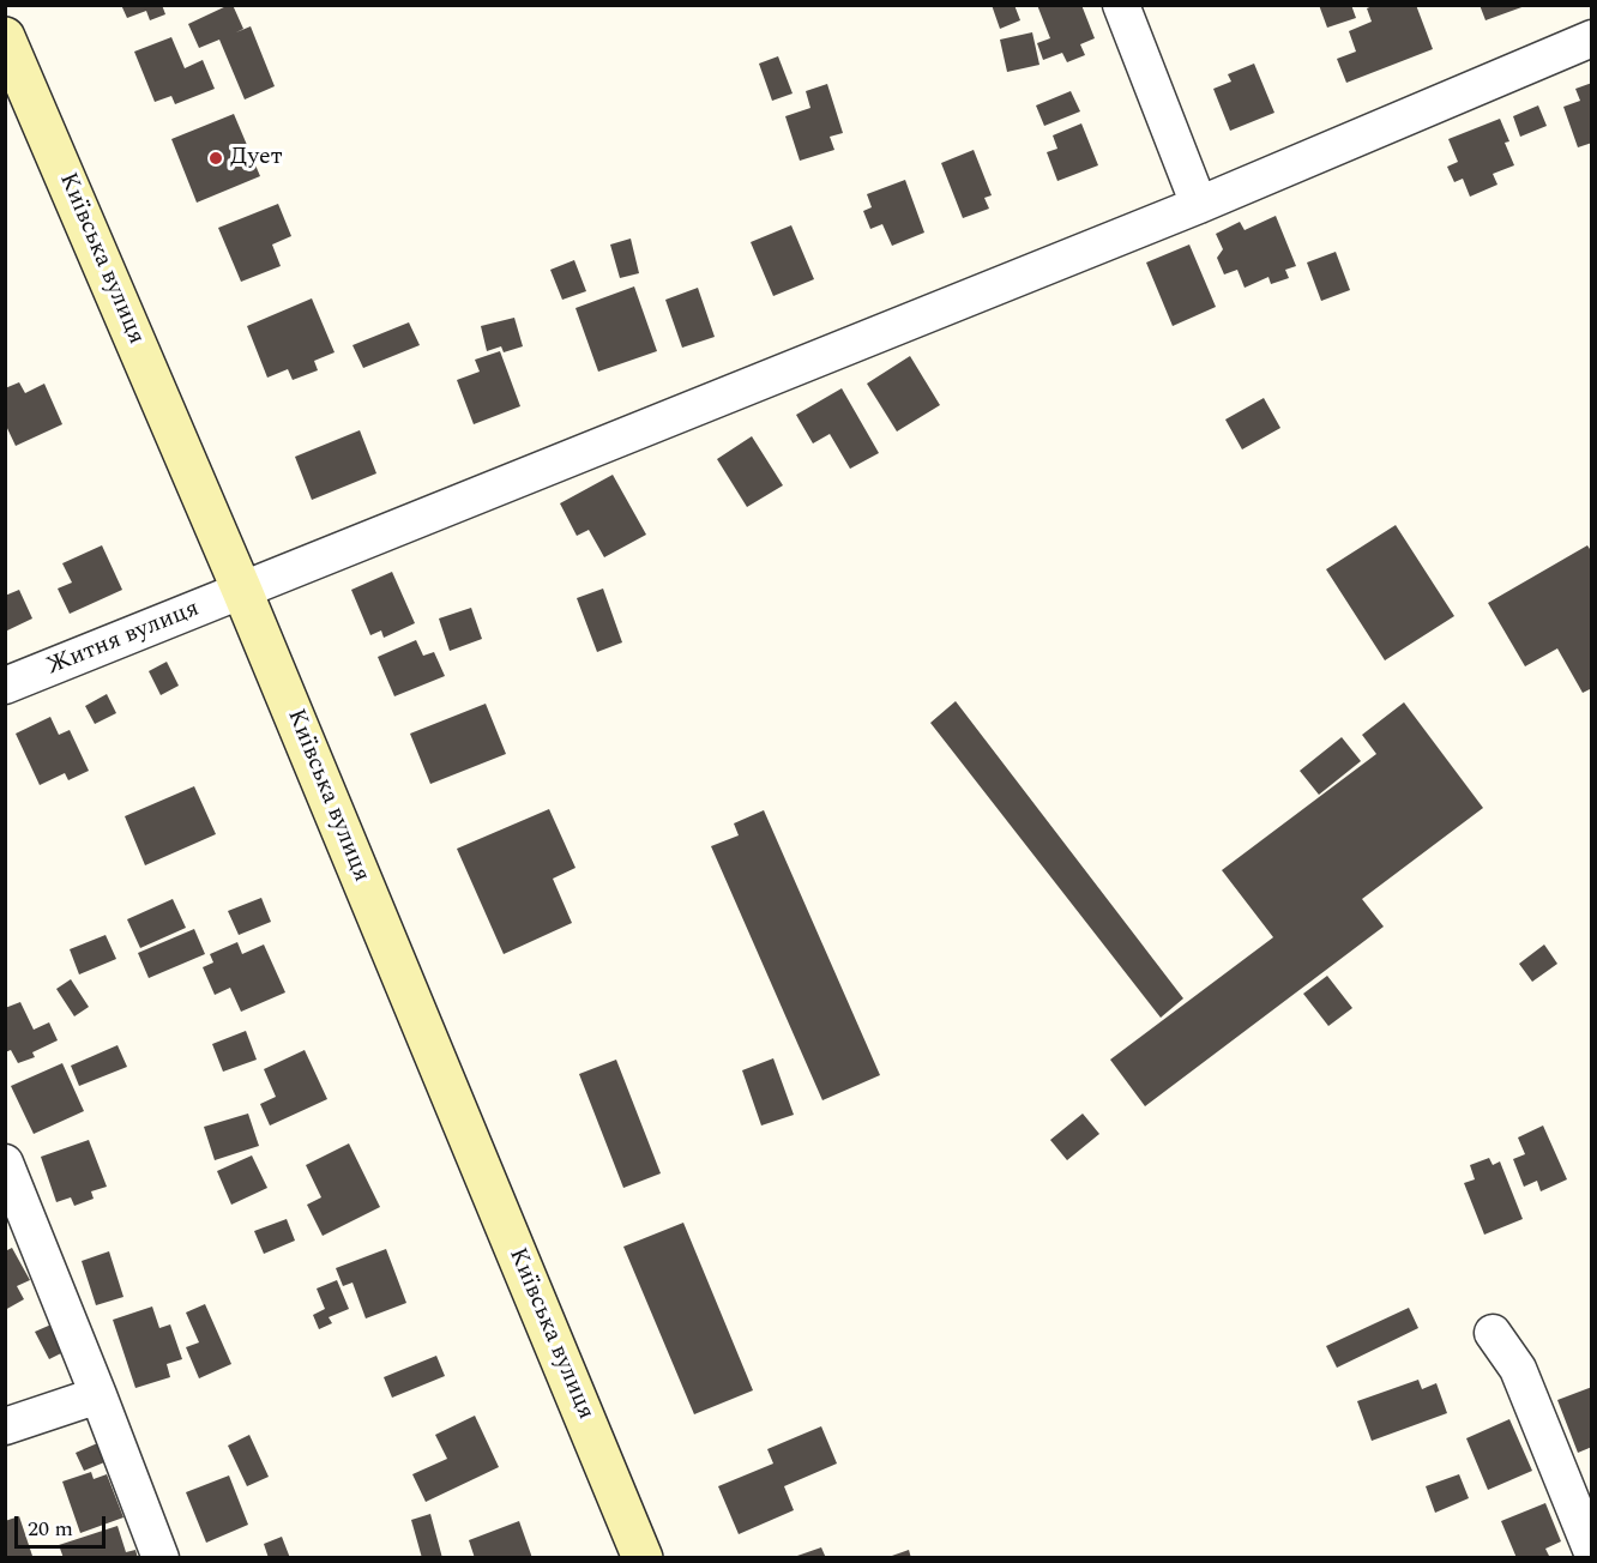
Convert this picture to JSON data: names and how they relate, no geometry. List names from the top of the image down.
{
  "streets": {
    "street": ["Київська вулиця", "Житня вулиця"]
  },
  "crossings": [
    ["Київська вулиця", "Житня вулиця"]
  ],
  "places": ["Дует"],
  "scale_bar": "20 m"
}
